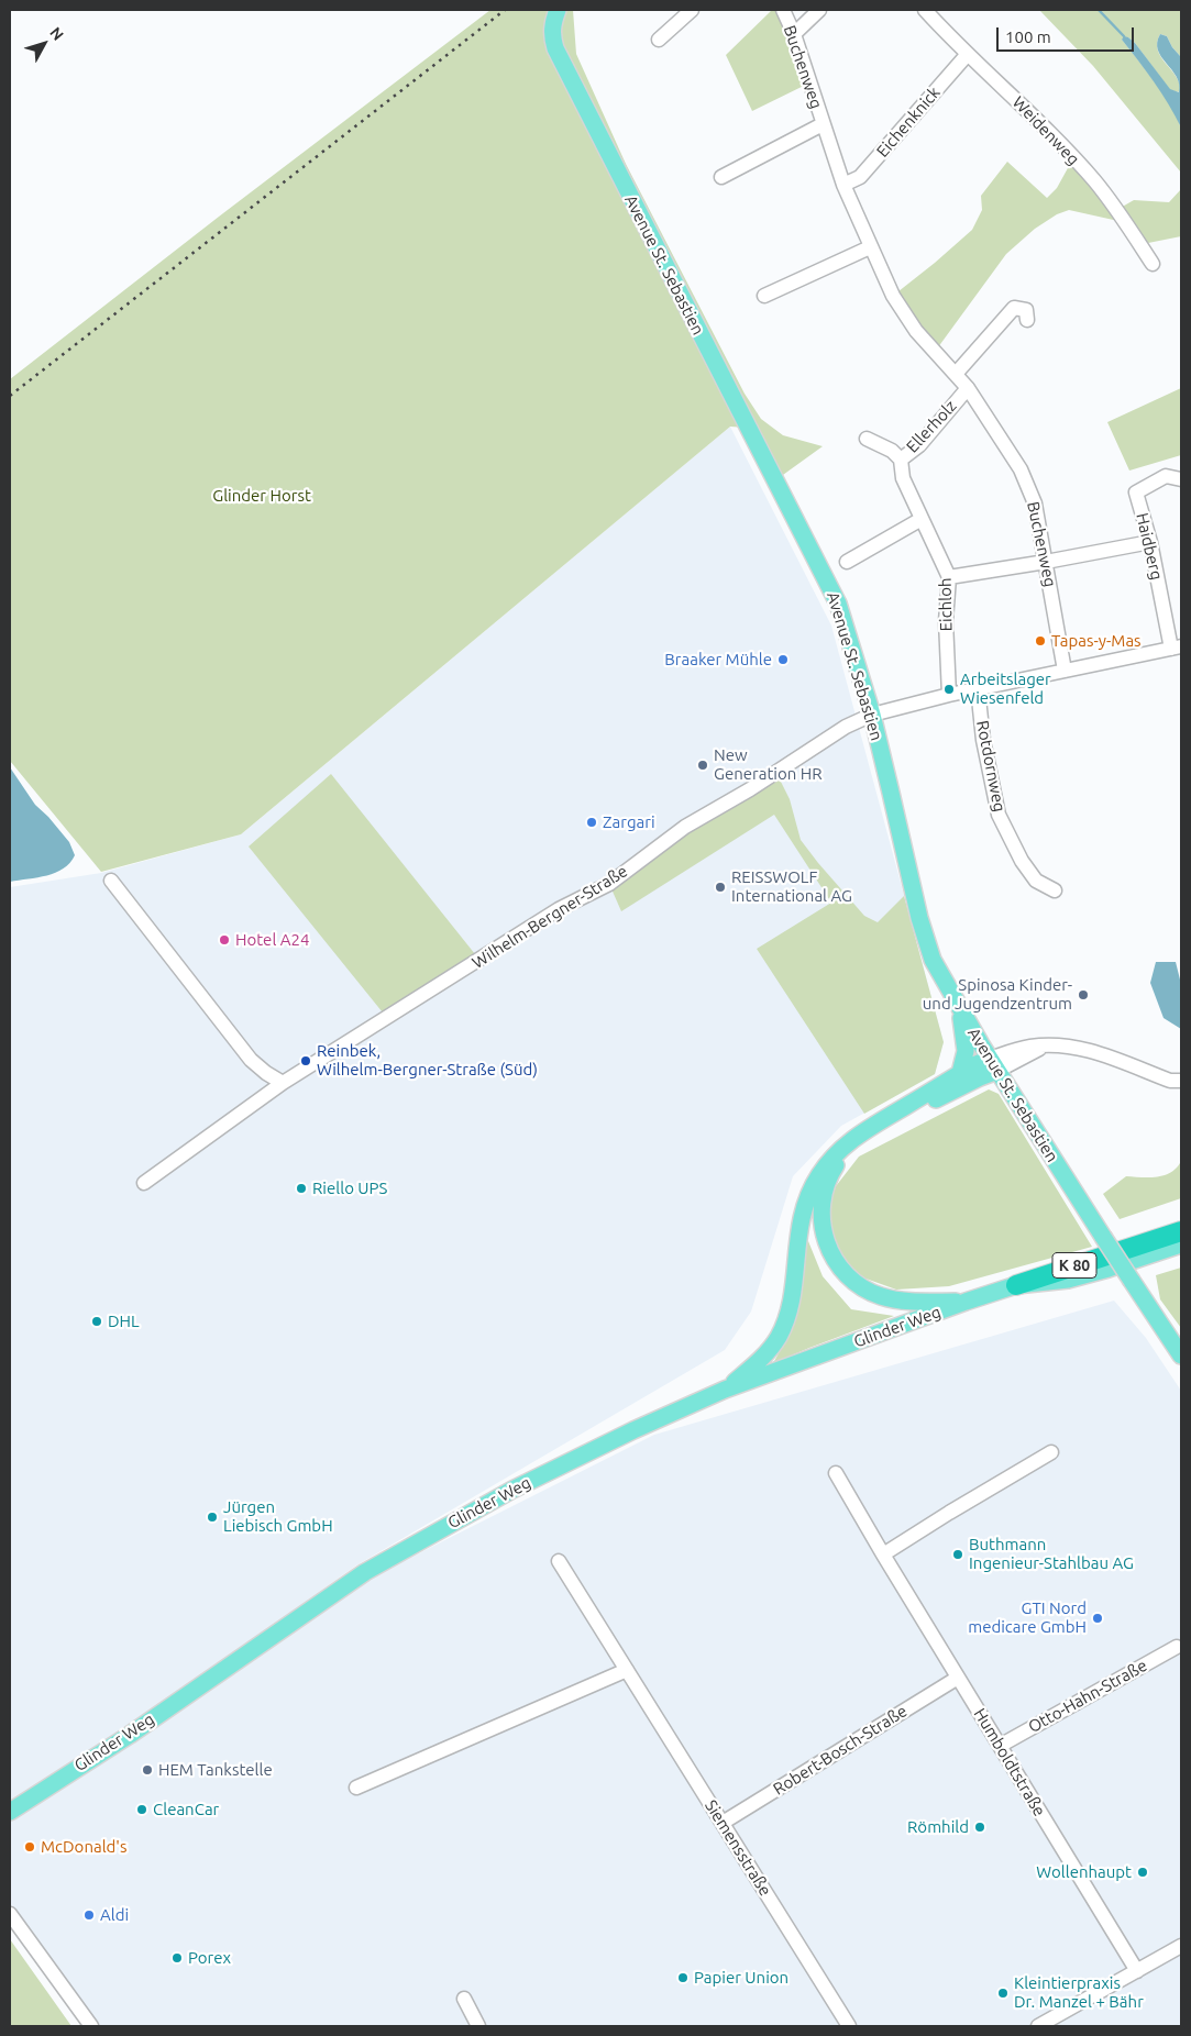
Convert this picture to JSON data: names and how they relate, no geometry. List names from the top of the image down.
{
  "streets": {
    "highway": ["K 80"],
    "main road": ["Avenue St. Sebastien", "Glinder Weg"],
    "street": [
      "Buchenweg",
      "Eichenknick",
      "Weidenweg",
      "Ellerholz",
      "Haidberg",
      "Eichloh",
      "Rotdornweg",
      "Wilhelm-Bergner-Straße",
      "Otto-Hahn-Straße",
      "Robert-Bosch-Straße",
      "Humboldtstraße",
      "Siemensstraße"
    ]
  },
  "crossings": [
    ["Buchenweg", "Eichenknick"],
    ["Buchenweg", "Ellerholz"],
    ["Buchenweg", "Wilhelm-Bergner-Straße"],
    ["Eichenknick", "Weidenweg"],
    ["Avenue St. Sebastien", "Wilhelm-Bergner-Straße"],
    ["Ellerholz", "Eichloh"],
    ["Haidberg", "Wilhelm-Bergner-Straße"],
    ["Eichloh", "Wilhelm-Bergner-Straße"],
    ["Rotdornweg", "Wilhelm-Bergner-Straße"],
    ["K 80", "Glinder Weg"],
    ["Otto-Hahn-Straße", "Humboldtstraße"],
    ["Robert-Bosch-Straße", "Humboldtstraße"],
    ["Robert-Bosch-Straße", "Siemensstraße"]
  ],
  "parks": ["Glinder Horst"],
  "places": [
    "Tapas-y-Mas",
    "Braaker Mühle",
    "Arbeitslager Wiesenfeld",
    "New Generation HR",
    "Zargari",
    "REISSWOLF International AG",
    "Hotel A24",
    "Spinosa Kinder- und Jugendzentrum",
    "Reinbek, Wilhelm-Bergner-Straße (Süd)",
    "Riello UPS",
    "DHL",
    "Jürgen Liebisch GmbH",
    "Buthmann Ingenieur-Stahlbau AG",
    "GTI Nord medicare GmbH",
    "HEM Tankstelle",
    "CleanCar",
    "Römhild",
    "McDonald's",
    "Wollenhaupt",
    "Aldi",
    "Porex",
    "Papier Union",
    "Kleintierpraxis Dr. Manzel + Bähr"
  ],
  "scale_bar": "100 m",
  "north": "top right"
}
